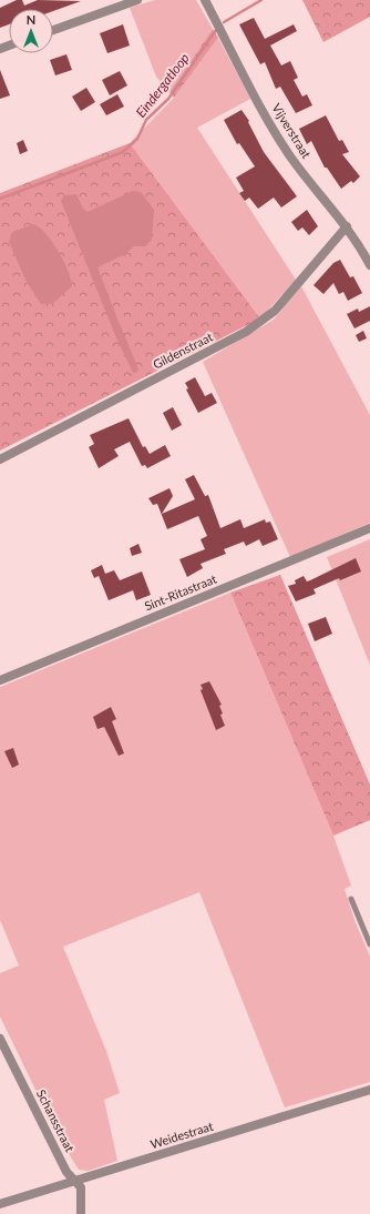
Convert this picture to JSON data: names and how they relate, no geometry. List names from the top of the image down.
{
  "streets": {
    "street": [
      "Vijverstraat",
      "Gildenstraat",
      "Sint-Ritastraat",
      "Schansstraat",
      "Weidestraat"
    ]
  },
  "crossings": [
    ["Vijverstraat", "Gildenstraat"],
    ["Schansstraat", "Weidestraat"]
  ],
  "water": ["Eindergatloop"],
  "north": "top"
}
